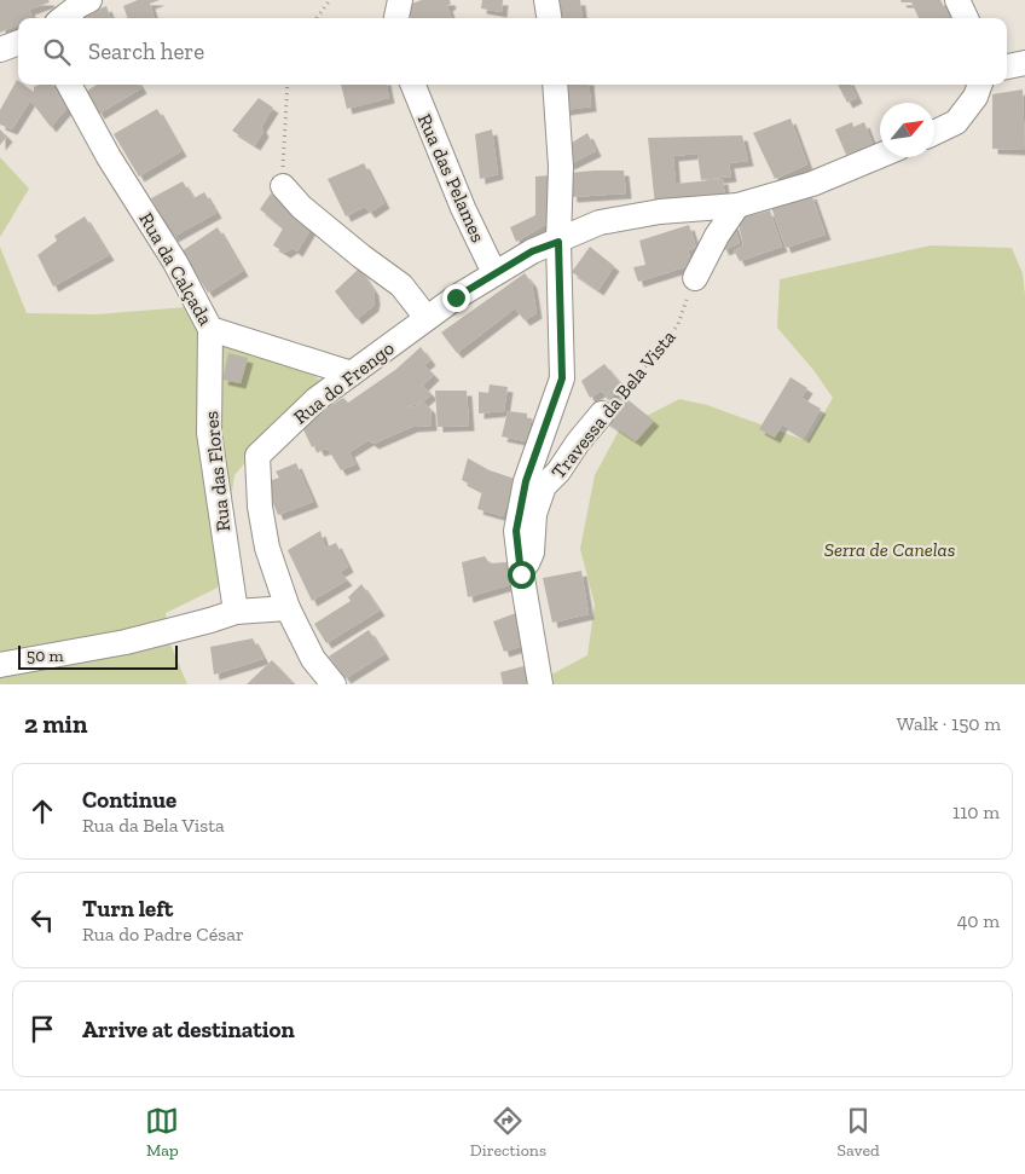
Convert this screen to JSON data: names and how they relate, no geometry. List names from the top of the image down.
{
  "streets": {
    "street": [
      "Rua das Pelames",
      "Rua da Calçada",
      "Rua do Frengo",
      "Travessa da Bela Vista",
      "Rua das Flores"
    ]
  },
  "crossings": [
    ["Rua das Pelames", "Rua do Frengo"],
    ["Rua da Calçada", "Rua do Frengo"],
    ["Rua da Calçada", "Rua das Flores"]
  ],
  "parks": ["Serra de Canelas"],
  "scale_bar": "50 m",
  "north": "top right",
  "page": {
    "search": "Search here",
    "scale": "50 m",
    "heading": ["2 min", "Walk · 150 m"],
    "list": [
      ["Continue", "Rua da Bela Vista", "110 m"],
      ["Turn left", "Rua do Padre César", "40 m"],
      "Arrive at destination"
    ],
    "nav": ["Map", "Directions", "Saved"]
  }
}
